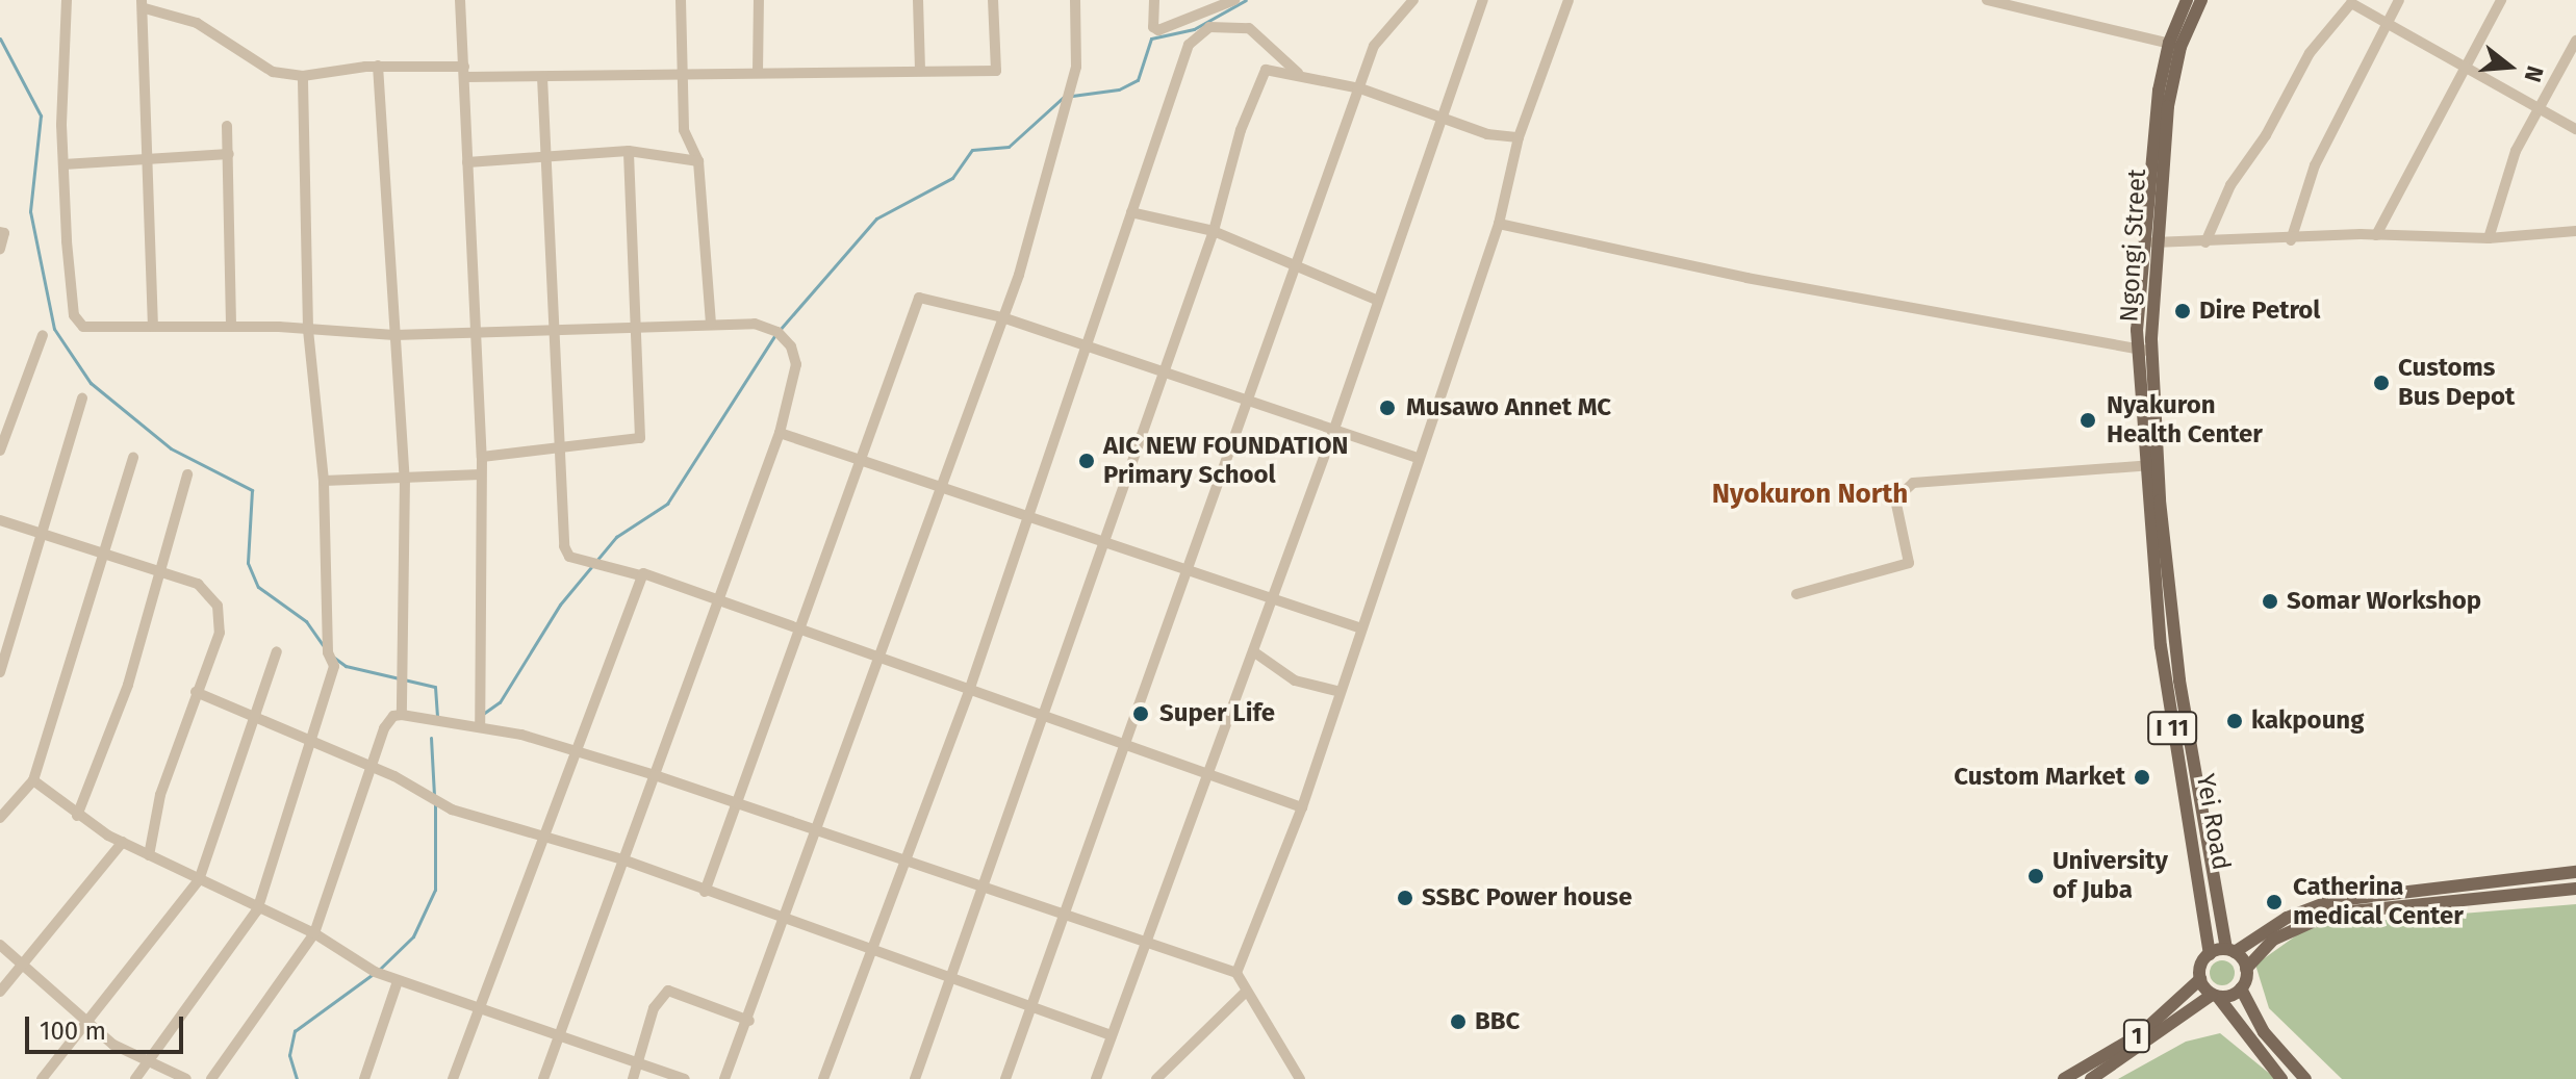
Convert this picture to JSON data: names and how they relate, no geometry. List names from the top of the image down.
{
  "streets": {
    "main road": [
      "Ngongi Street",
      "I 11",
      "Yei Road",
      "1"
    ]
  },
  "crossings": [
    ["Ngongi Street", "Yei Road"],
    ["Yei Road", "1"]
  ],
  "districts": ["Nyokuron North"],
  "places": [
    "Dire Petrol",
    "Customs Bus Depot",
    "Musawo Annet MC",
    "Nyakuron Health Center",
    "AIC NEW FOUNDATION Primary School",
    "Somar Workshop",
    "Super Life",
    "kakpoung",
    "Custom Market",
    "University of Juba",
    "SSBC Power house",
    "Catherina medical Center",
    "BBC"
  ],
  "scale_bar": "100 m",
  "north": "right"
}
